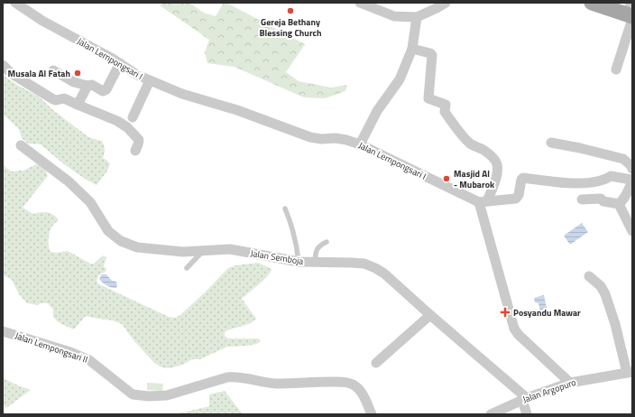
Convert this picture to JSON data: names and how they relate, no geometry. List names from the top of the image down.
{
  "streets": {
    "street": [
      "Jalan Lempongsari I",
      "Jalan Semboja",
      "Jalan Lempongsari II",
      "Jalan Argopuro"
    ]
  },
  "crossings": [
    ["Jalan Semboja", "Jalan Argopuro"]
  ],
  "places": {
    "other": ["Gereja Bethany Blessing Church", "Musala Al Fatah", "Masjid Al - Mubarok"],
    "health": ["Posyandu Mawar"]
  }
}
